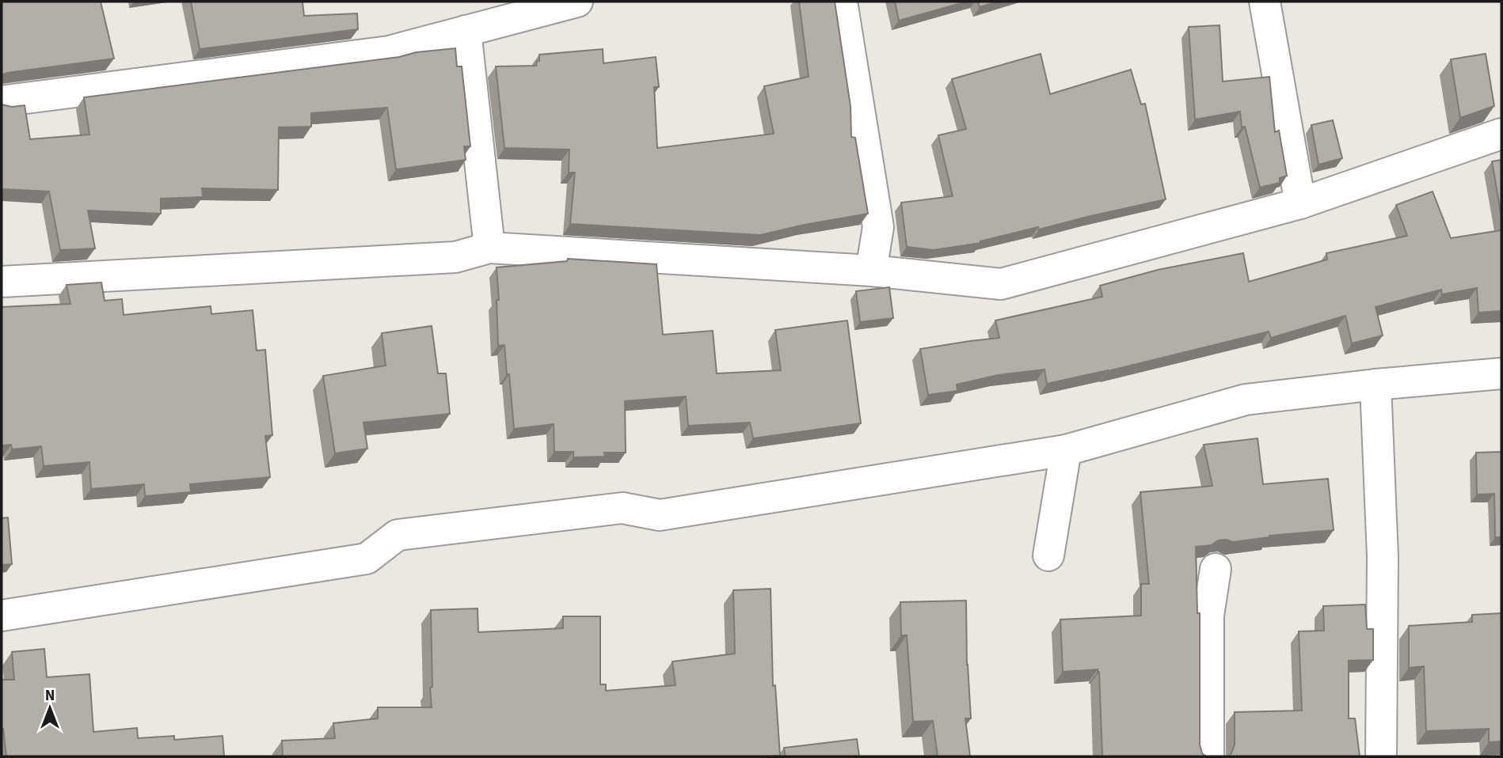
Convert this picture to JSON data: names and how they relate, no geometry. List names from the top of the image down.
{
  "north": "top"
}
